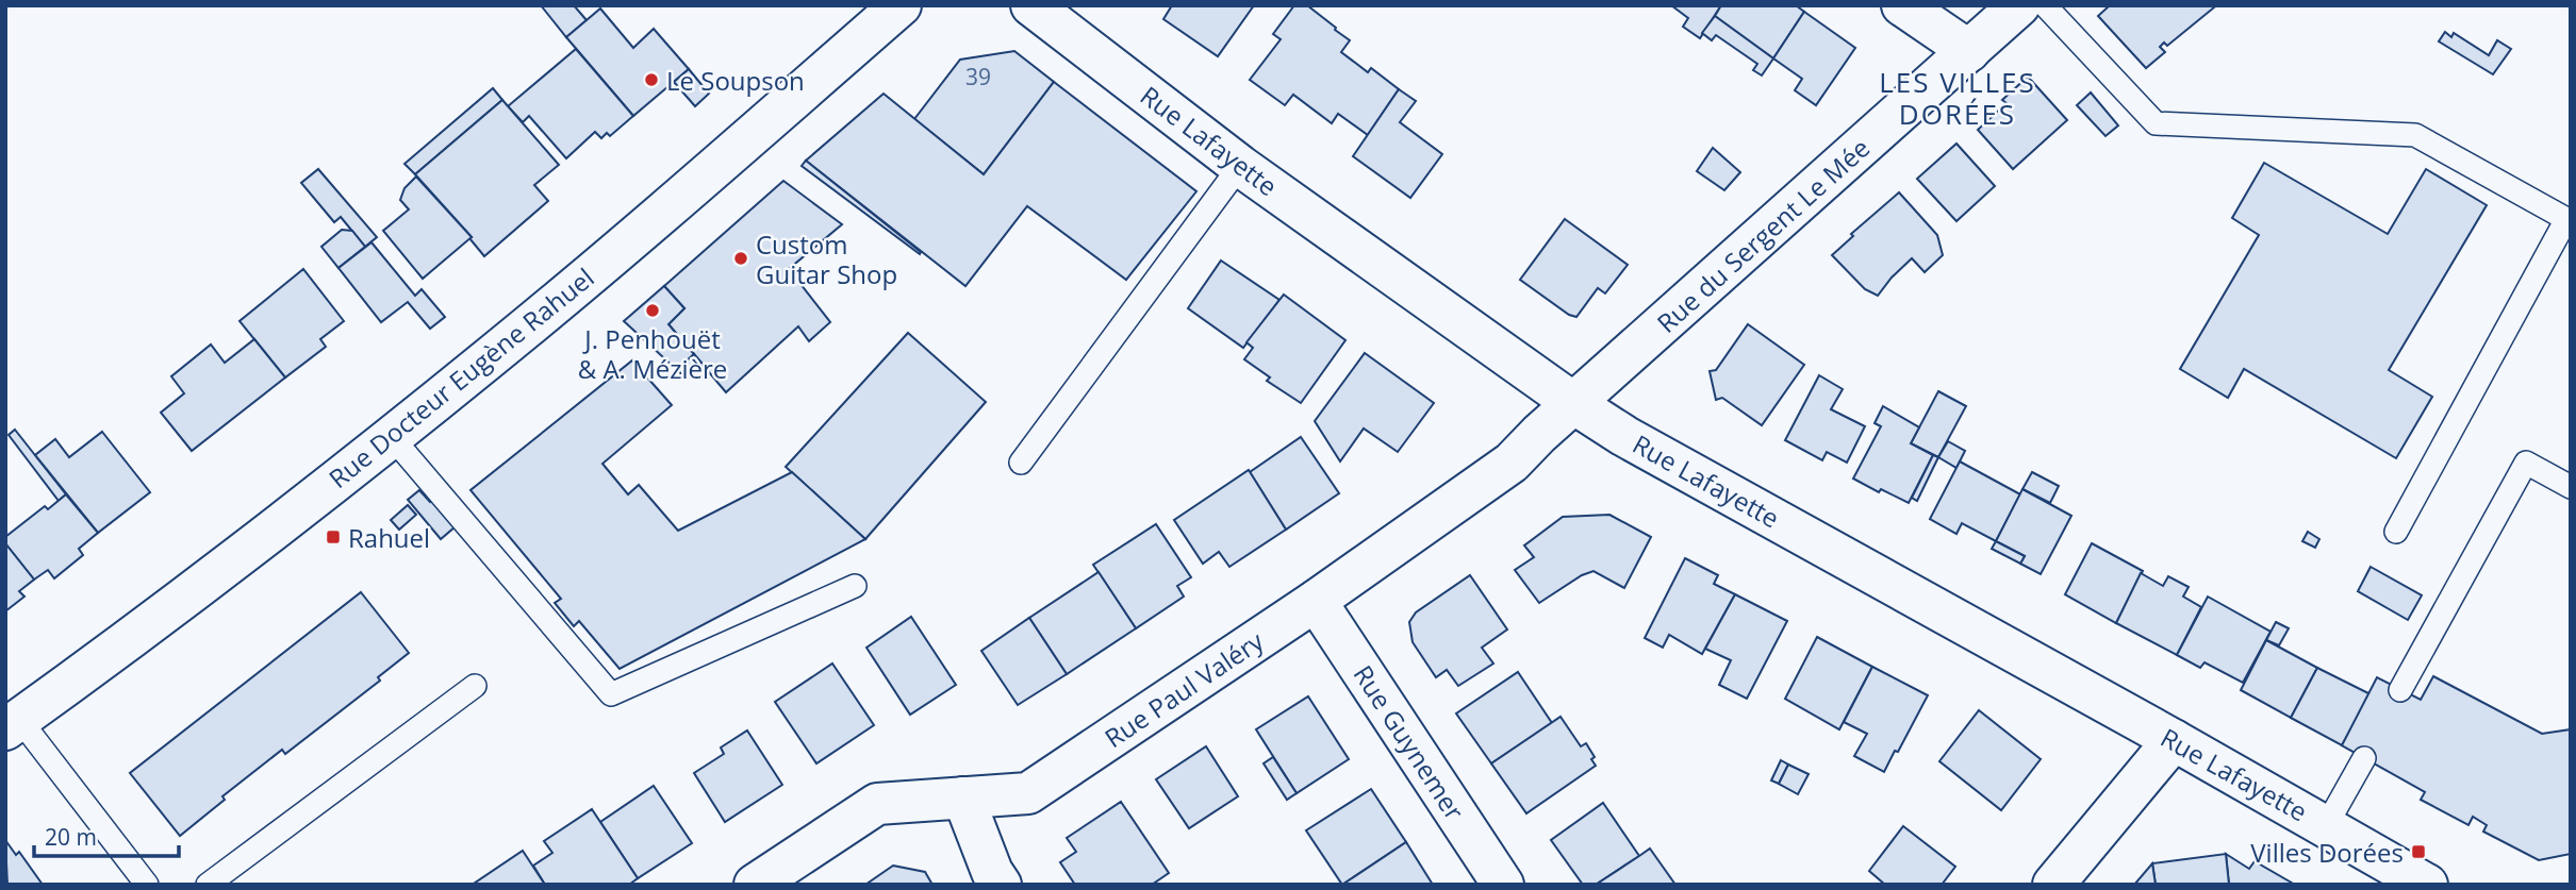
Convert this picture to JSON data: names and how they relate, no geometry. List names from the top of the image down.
{
  "streets": {
    "street": [
      "Rue Lafayette",
      "Rue du Sergent Le Mée",
      "Rue Docteur Eugène Rahuel",
      "Rue Paul Valéry",
      "Rue Guynemer"
    ]
  },
  "crossings": [
    ["Rue Lafayette", "Rue du Sergent Le Mée"],
    ["Rue Lafayette", "Rue Paul Valéry"],
    ["Rue du Sergent Le Mée", "Rue Paul Valéry"],
    ["Rue Paul Valéry", "Rue Guynemer"]
  ],
  "districts": ["LES VILLES DORÉES"],
  "places": {
    "other": ["Le Soupson", "Custom Guitar Shop", "J. Penhouët & A. Mézière"],
    "transit": ["Rahuel", "Villes Dorées"]
  },
  "house_numbers": ["39"],
  "scale_bar": "20 m"
}
